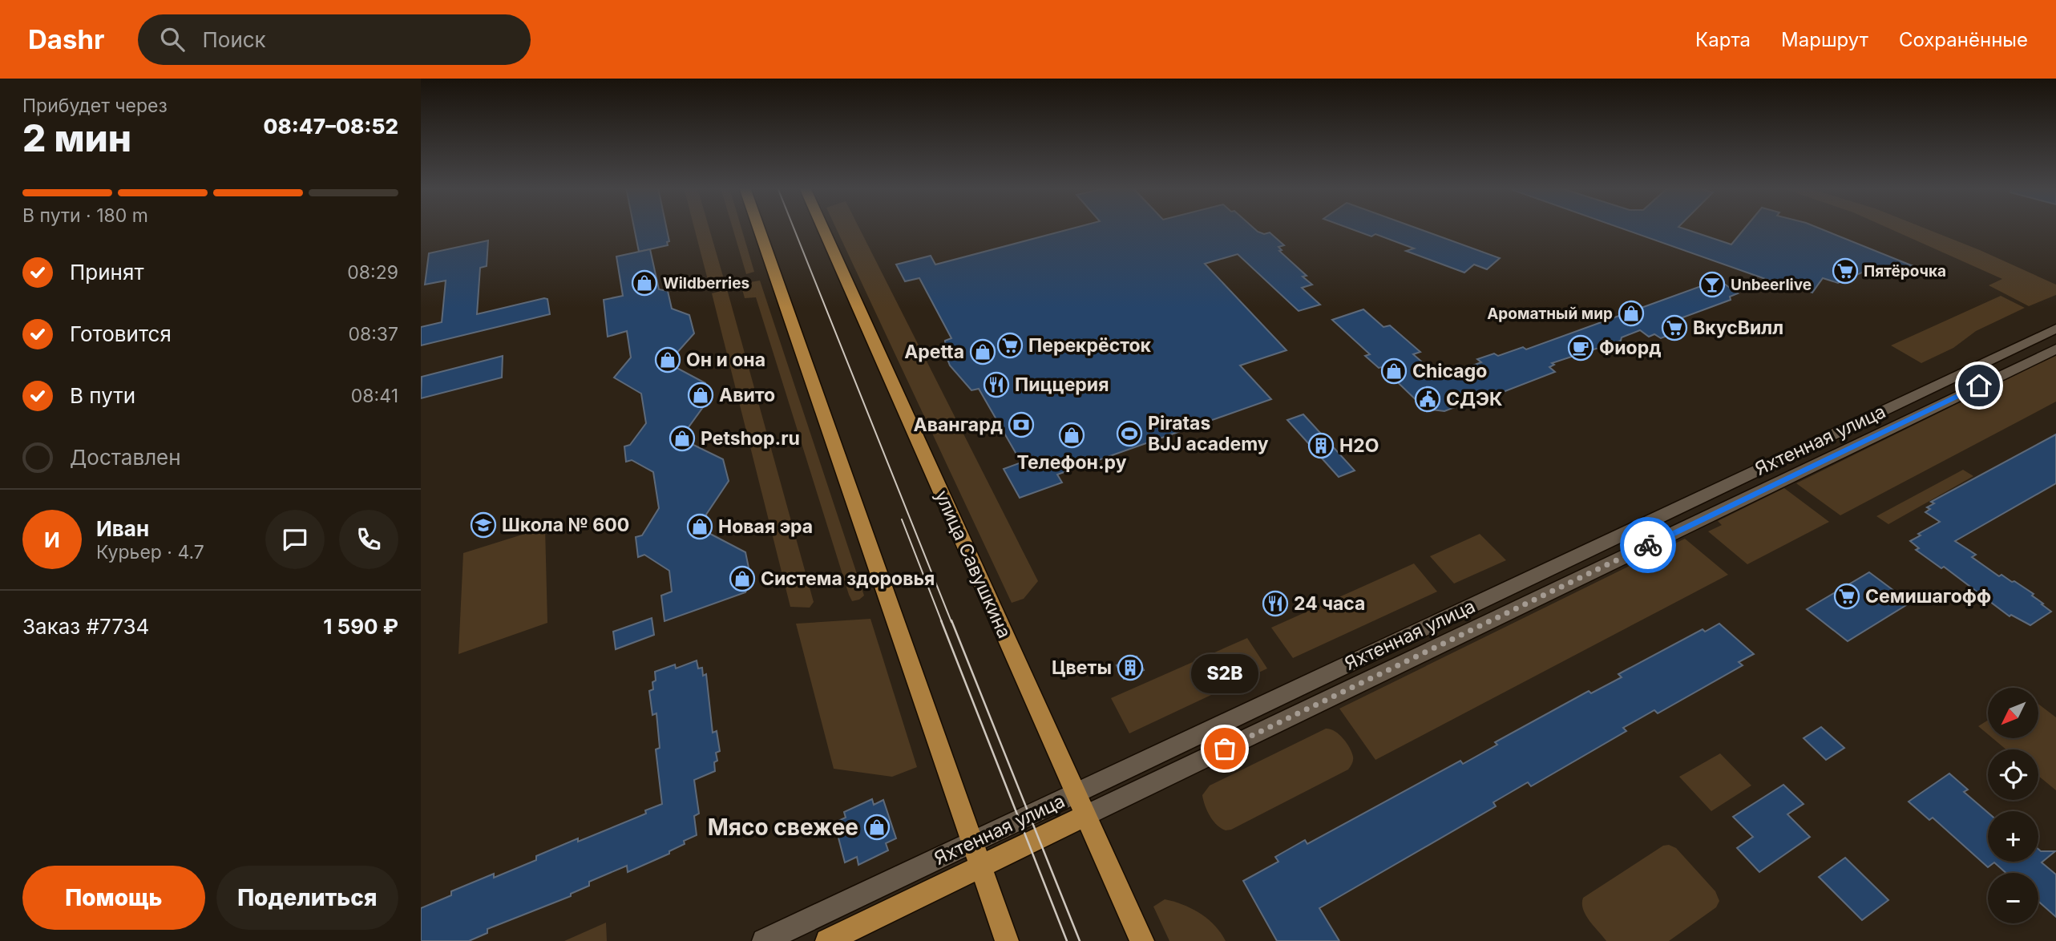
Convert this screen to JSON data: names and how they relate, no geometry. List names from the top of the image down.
{
  "streets": {
    "main road": ["Яхтенная улица", "улица Савушкина"]
  },
  "crossings": [
    ["Яхтенная улица", "улица Савушкина"]
  ],
  "places": {
    "supermarket": [
      "Пятёрочка",
      "ВкусВилл",
      "Перекрёсток",
      "Семишагофф"
    ],
    "shop": [
      "Wildberries",
      "Ароматный мир",
      "Apetta",
      "Он и она",
      "Chicago",
      "Авито",
      "Телефон.ру",
      "Petshop.ru",
      "Новая эра",
      "Cистема здоровья",
      "Мясо свежее"
    ],
    "bar": ["Unbeerlive"],
    "cafe": ["Фиорд"],
    "restaurant": ["Пиццерия", "24 часа"],
    "public building": ["СДЭК"],
    "bank": ["Авангард"],
    "sports": ["Piratas BJJ academy"],
    "building": ["H2O", "Цветы"],
    "school or university": ["Школа № 600"],
    "other": ["S2B"]
  },
  "north": "bottom left",
  "page": {
    "header": "Dashr",
    "search": "Поиск",
    "nav": ["Карта", "Маршрут", "Сохранённые"],
    "heading": ["2 мин", "Прибудет через", "08:47–08:52"],
    "panel": [
      "Иван",
      "Курьер · 4.7",
      "Заказ #7734",
      "1 590 ₽"
    ],
    "bar": "В пути · 180 m",
    "list": [
      ["Принят", "08:29"],
      ["Готовится", "08:37"],
      ["В пути", "08:41"],
      "Доставлен"
    ],
    "round": "И",
    "bubble": "S2B",
    "map_buttons": ["+", "−"],
    "buttons": ["Помощь", "Поделиться"]
  }
}
